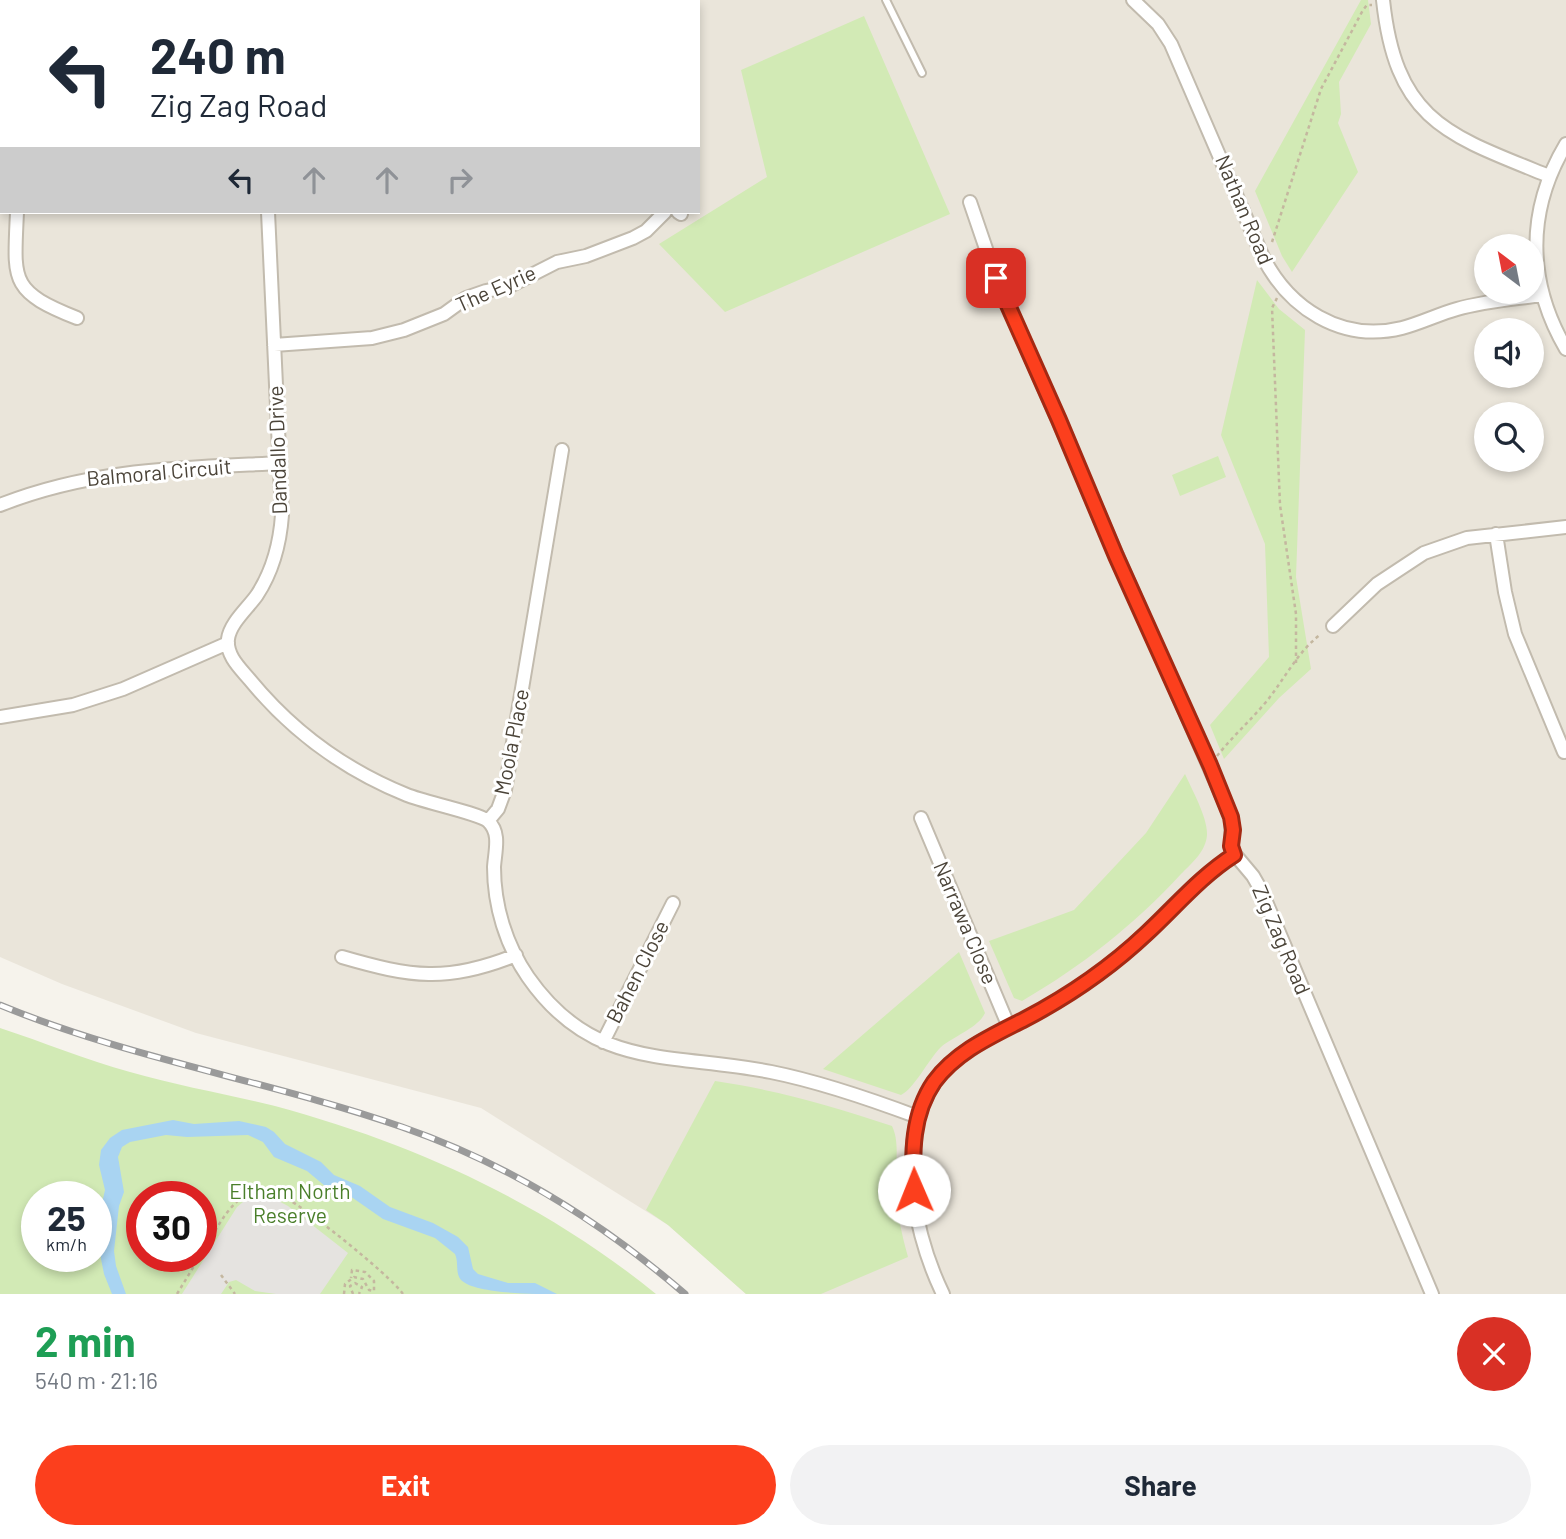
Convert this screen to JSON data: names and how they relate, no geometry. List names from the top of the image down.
{
  "streets": {
    "street": [
      "Nathan Road",
      "The Eyrie",
      "Dandallo Drive",
      "Balmoral Circuit",
      "Moola Place",
      "Narrawa Close",
      "Zig Zag Road",
      "Bahen Close"
    ]
  },
  "crossings": [
    ["The Eyrie", "Dandallo Drive"],
    ["Dandallo Drive", "Balmoral Circuit"],
    ["Moola Place", "Bahen Close"]
  ],
  "parks": ["Eltham North Reserve"],
  "north": "top left",
  "page": {
    "turn": ["240 m", "Zig Zag Road"],
    "speed": "25 km/h",
    "limit": "30",
    "heading": ["2 min", "540 m · 21:16"],
    "buttons": ["Exit", "Share"]
  }
}
